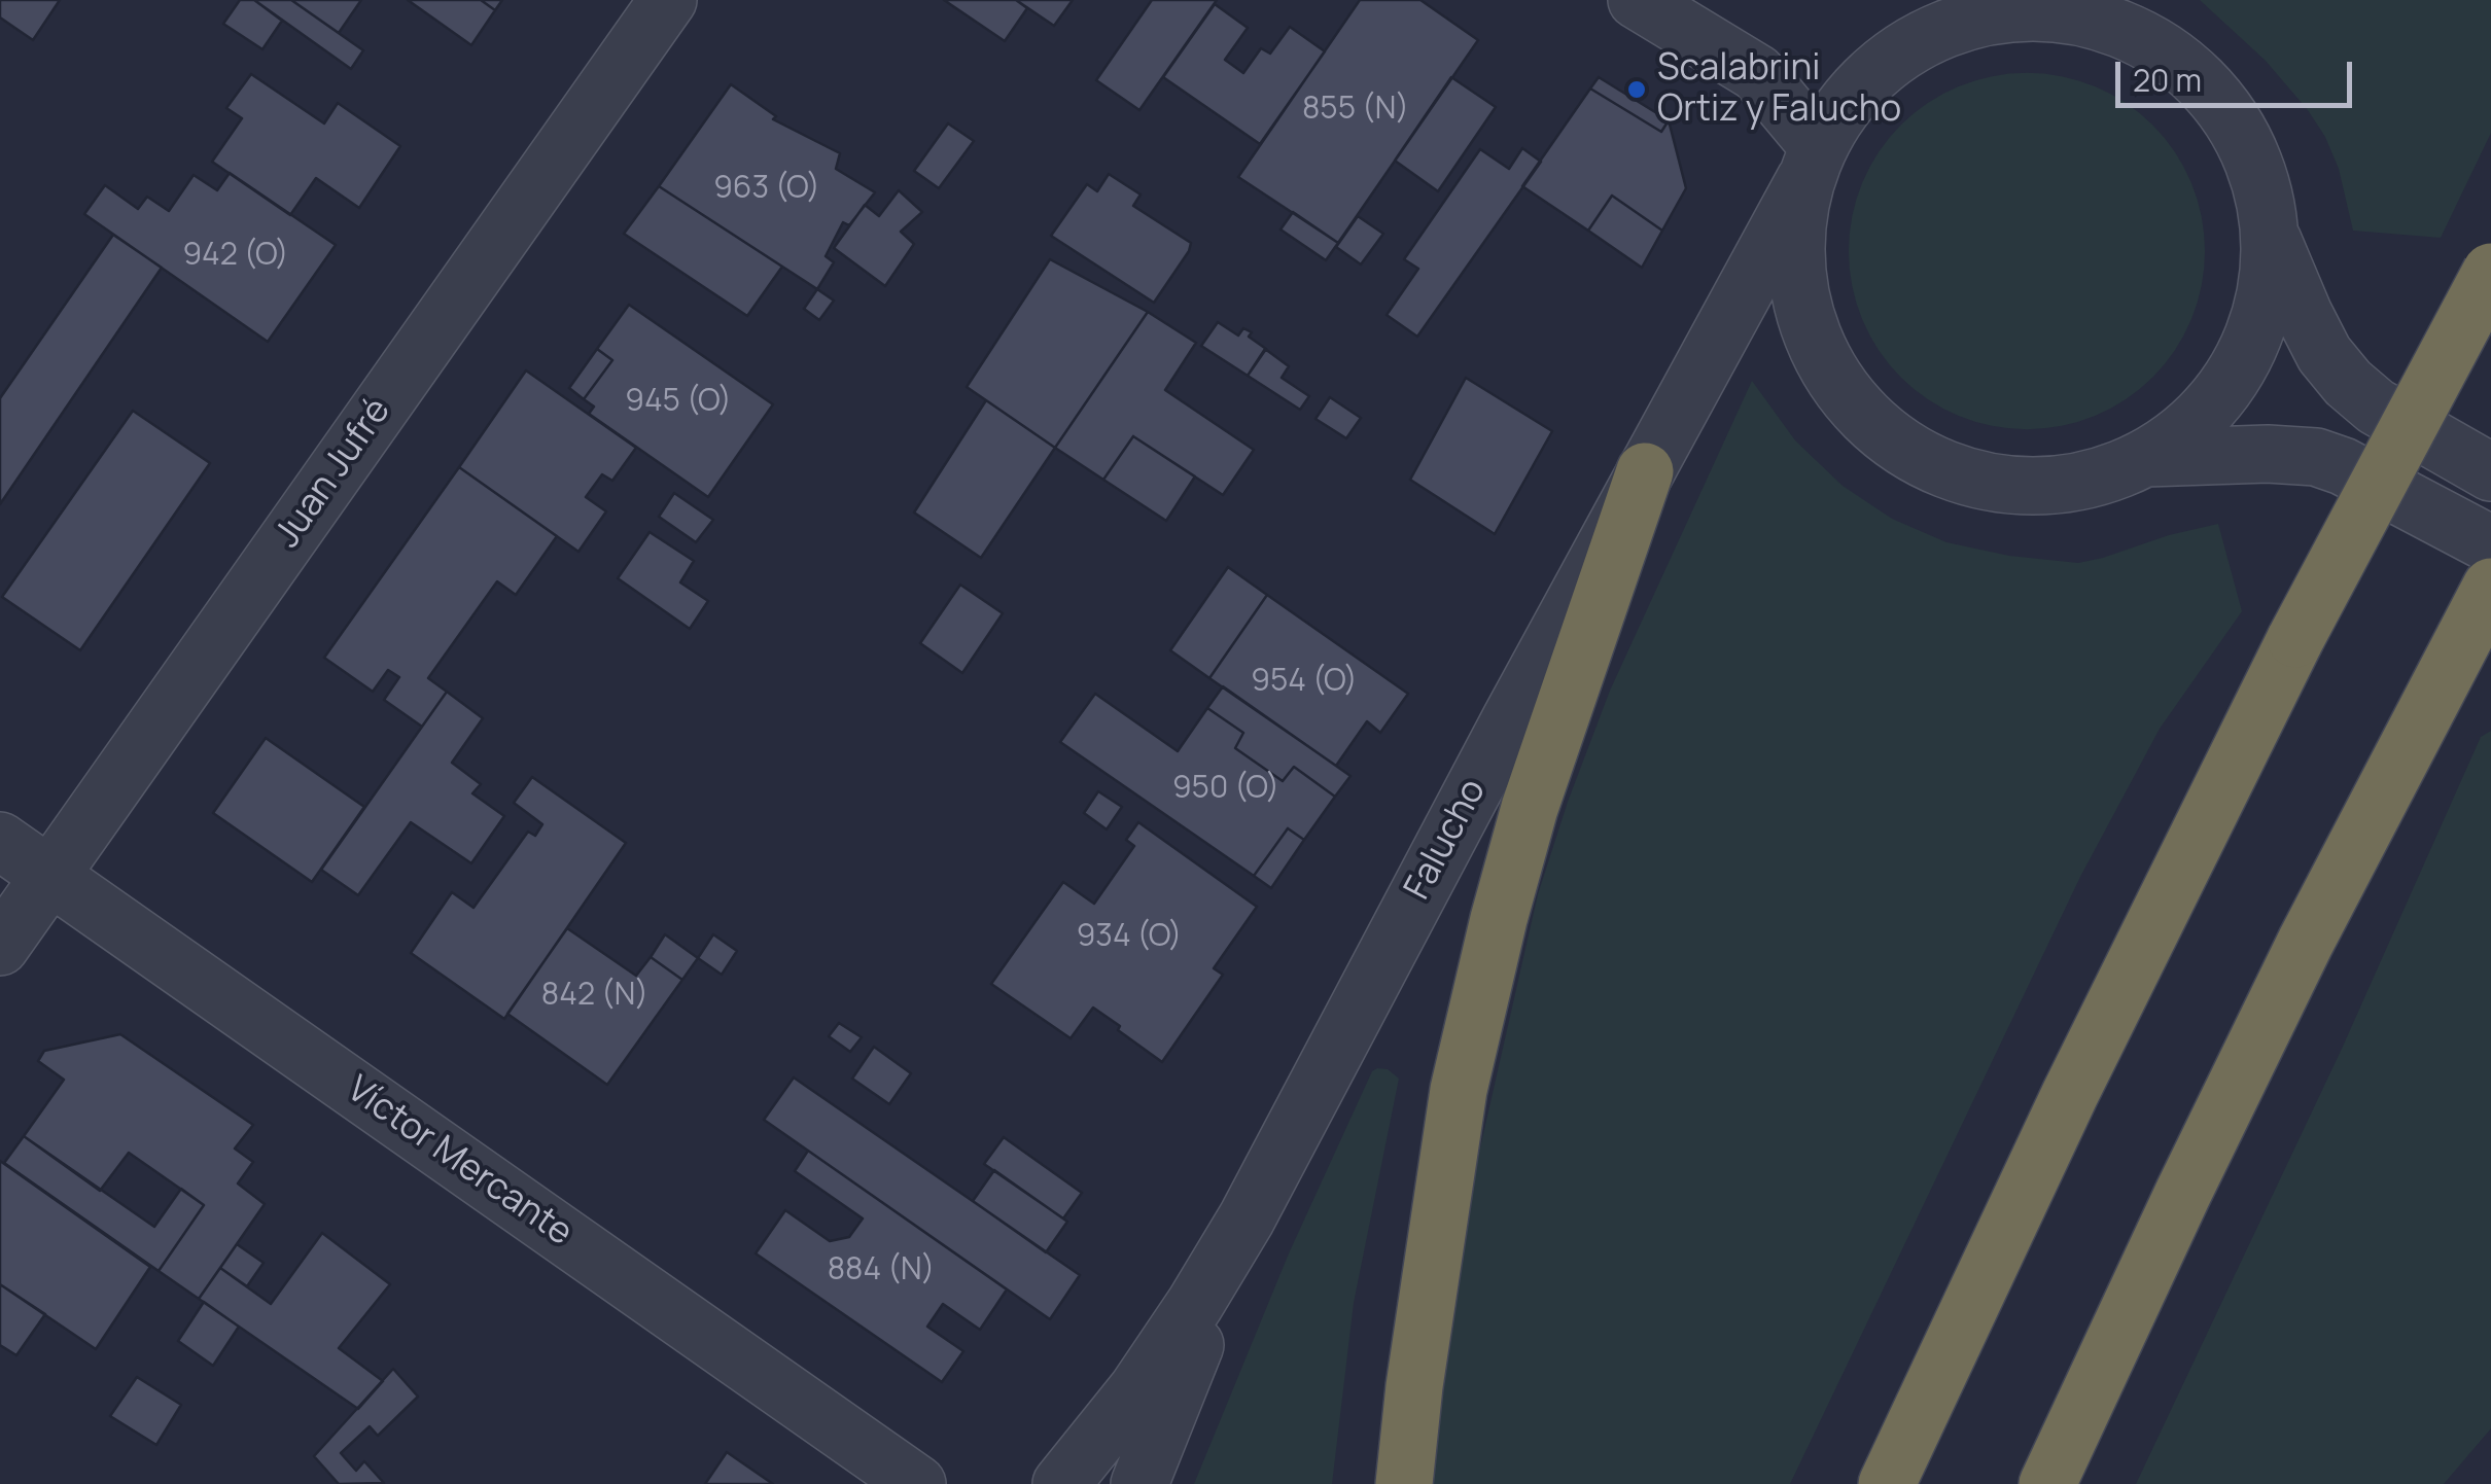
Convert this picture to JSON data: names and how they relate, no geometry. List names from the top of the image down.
{
  "streets": {
    "street": ["Juan Jufré", "Falucho", "Víctor Mercante"]
  },
  "crossings": [
    ["Juan Jufré", "Víctor Mercante"]
  ],
  "places": ["Scalabrini Ortiz y Falucho"],
  "house_numbers": [
    "855 (N)",
    "963 (O)",
    "942 (O)",
    "945 (O)",
    "954 (O)",
    "950 (O)",
    "934 (O)",
    "842 (N)",
    "884 (N)"
  ],
  "scale_bar": "20 m"
}
